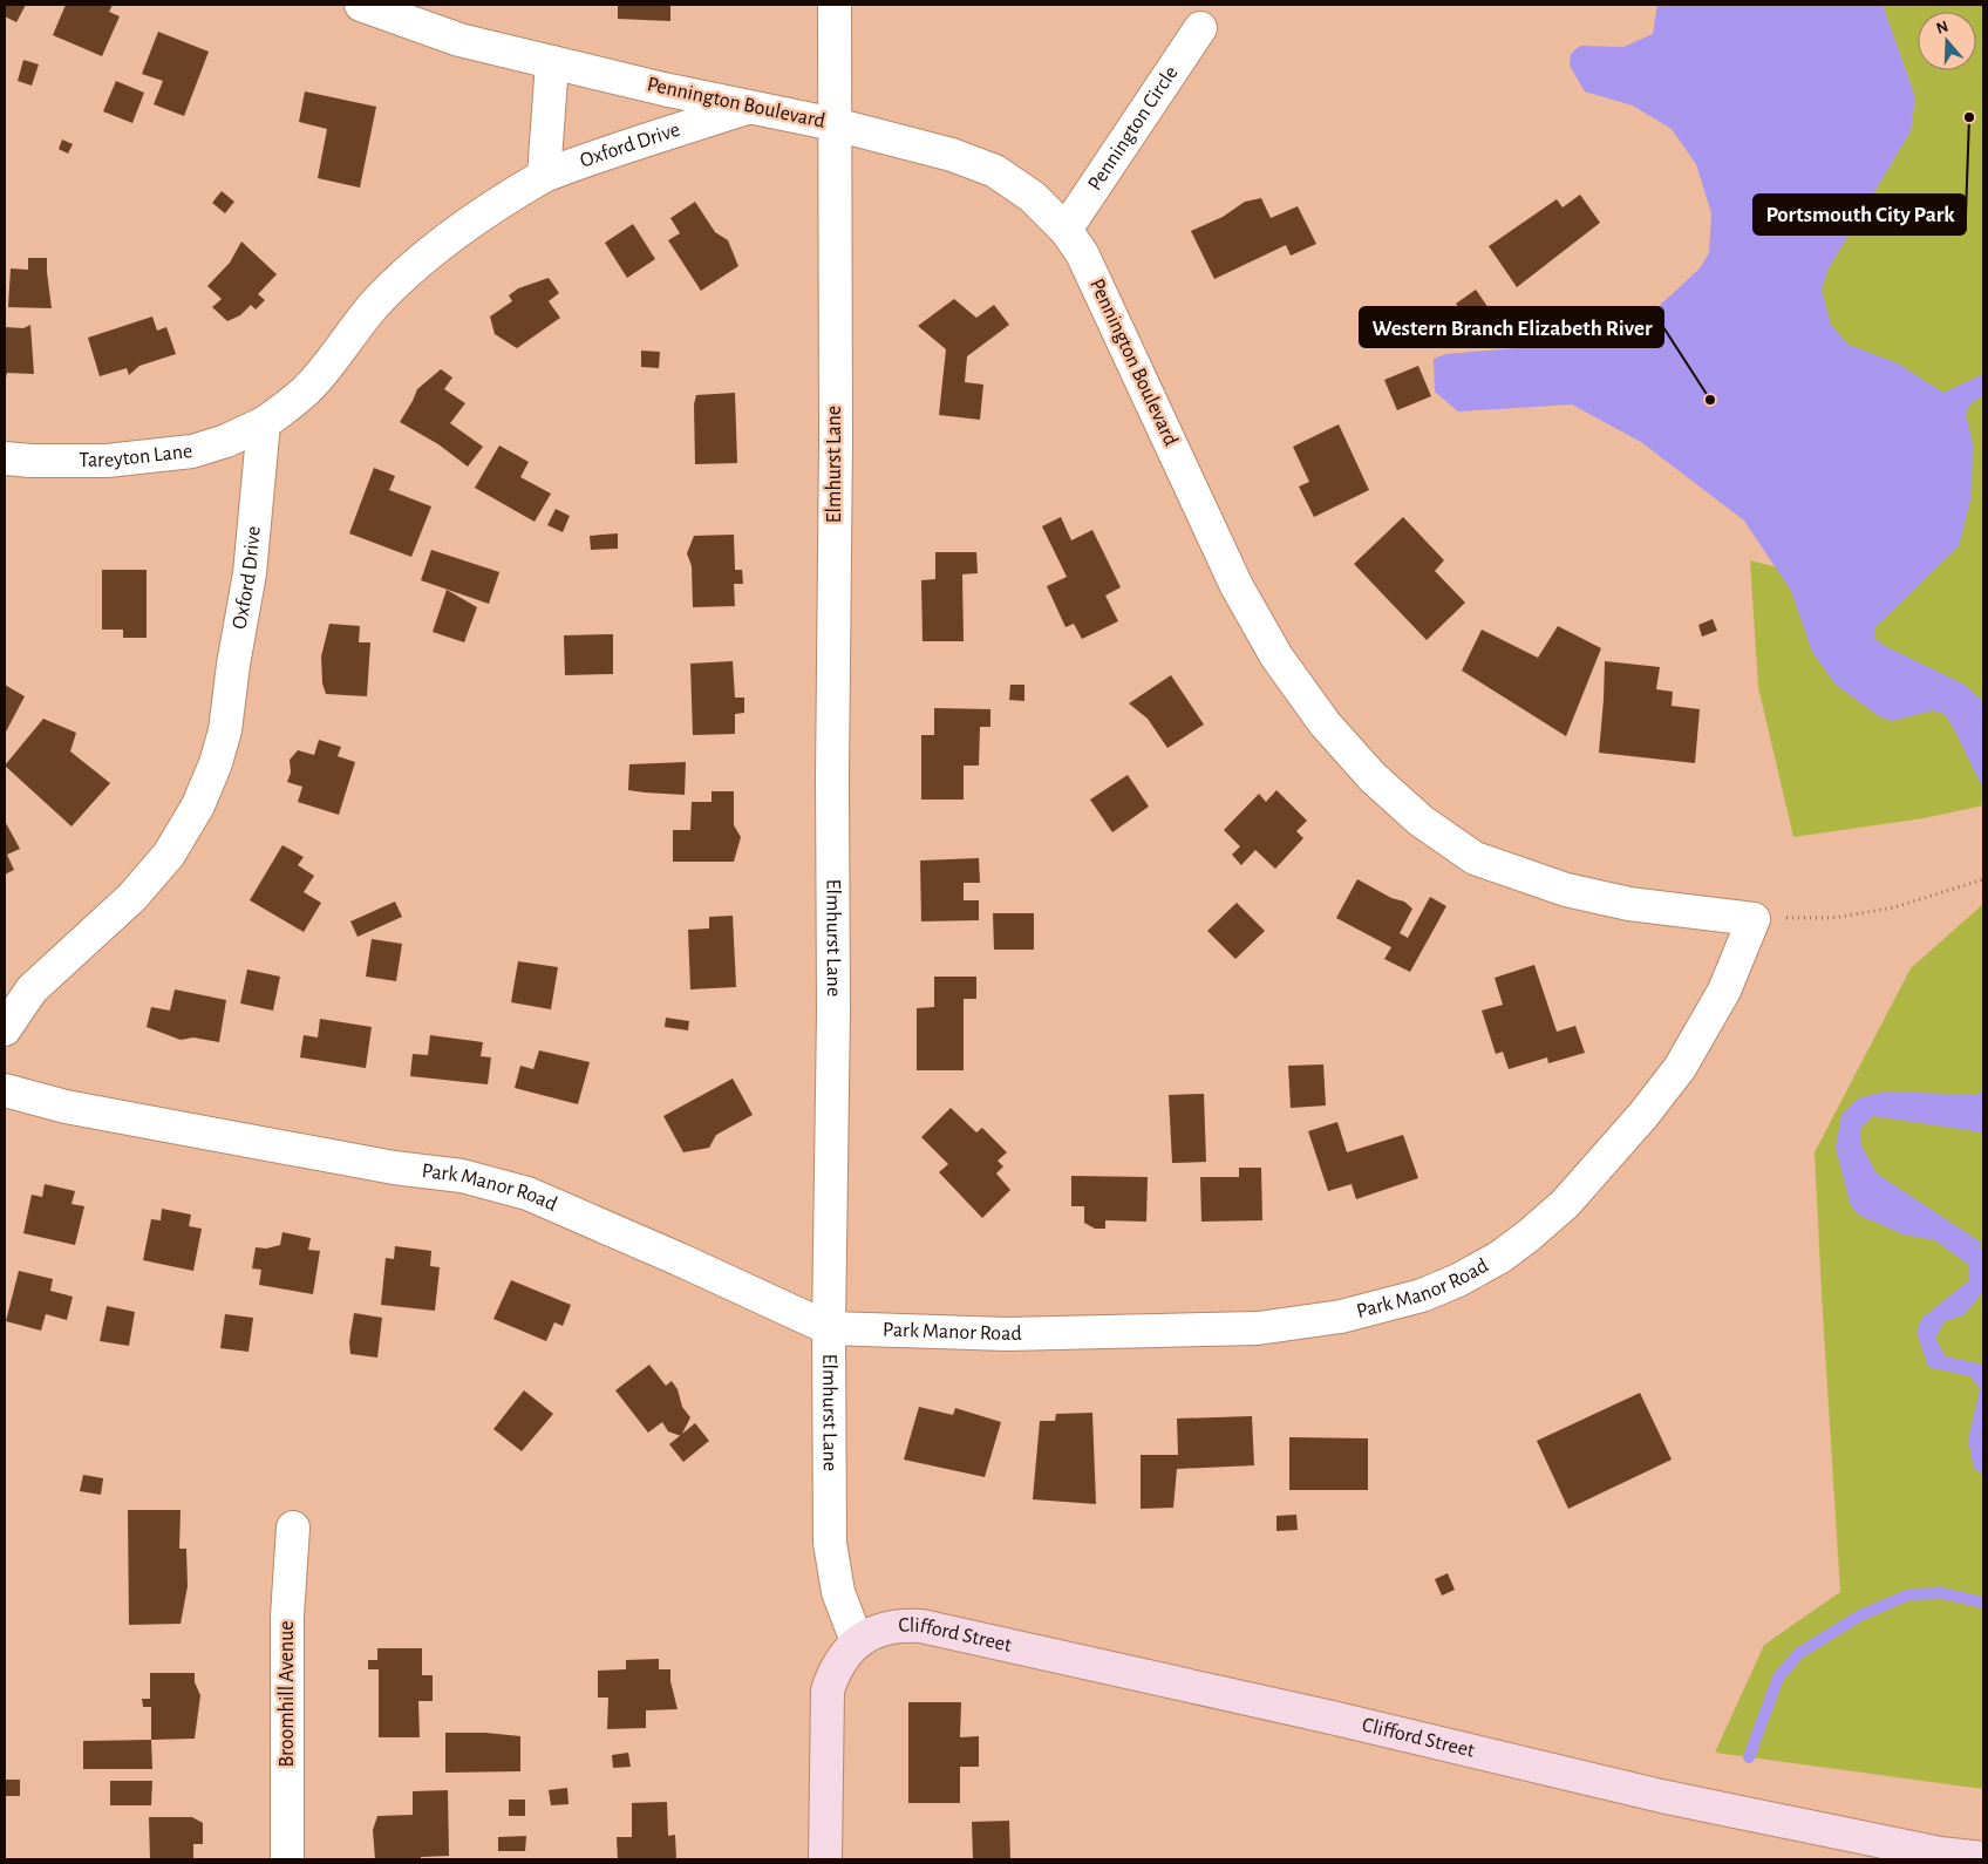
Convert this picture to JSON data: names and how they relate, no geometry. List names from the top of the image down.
{
  "streets": {
    "street": [
      "Pennington Boulevard",
      "Pennington Circle",
      "Oxford Drive",
      "Tareyton Lane",
      "Elmhurst Lane",
      "Park Manor Road",
      "Clifford Street",
      "Broomhill Avenue"
    ]
  },
  "crossings": [
    ["Pennington Boulevard", "Pennington Circle"],
    ["Pennington Boulevard", "Oxford Drive"],
    ["Pennington Boulevard", "Elmhurst Lane"],
    ["Pennington Boulevard", "Park Manor Road"],
    ["Oxford Drive", "Tareyton Lane"],
    ["Elmhurst Lane", "Park Manor Road"],
    ["Elmhurst Lane", "Clifford Street"]
  ],
  "places": ["Portsmouth City Park", "Western Branch Elizabeth River"],
  "north": "top"
}
